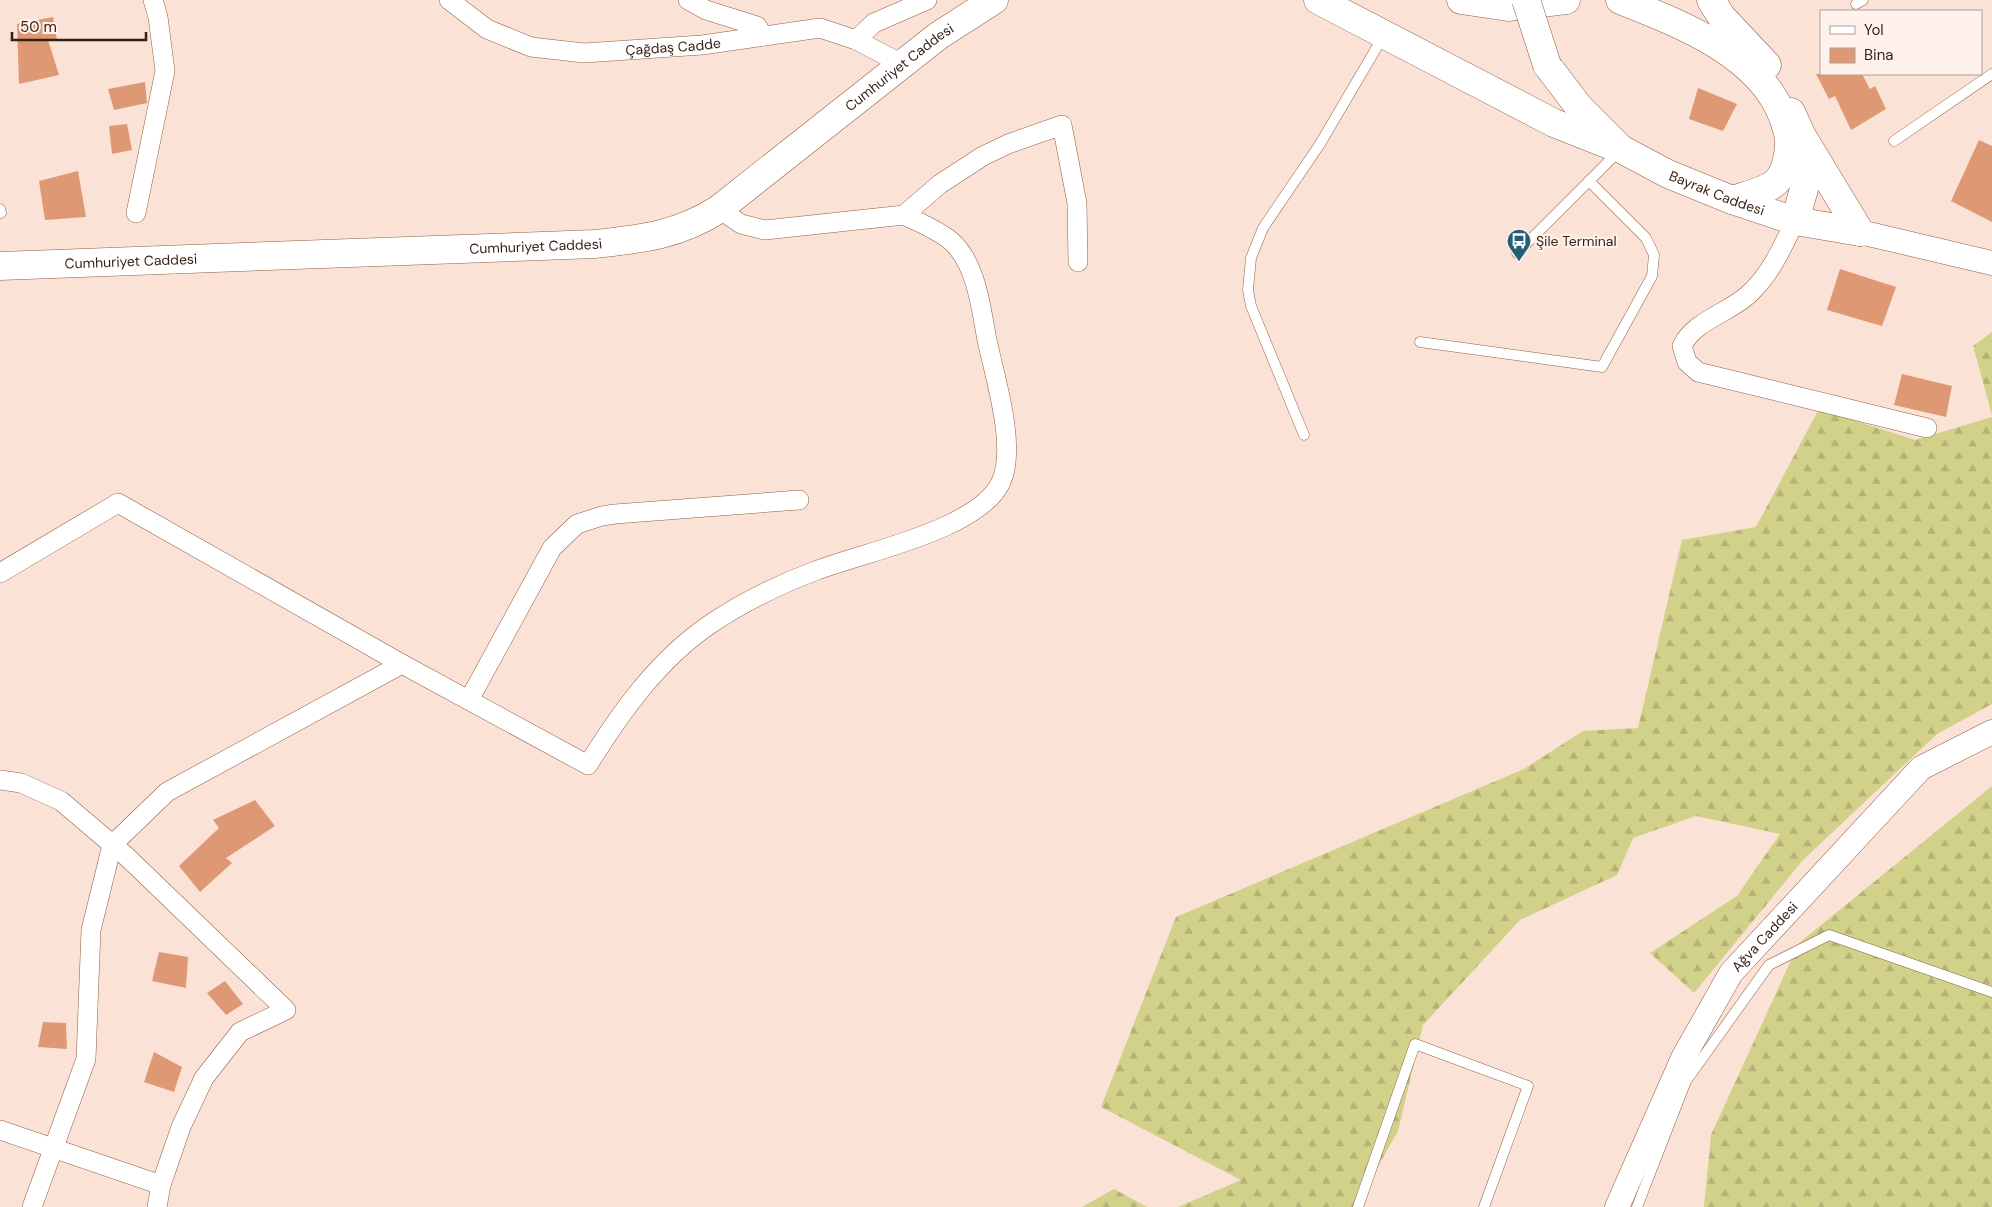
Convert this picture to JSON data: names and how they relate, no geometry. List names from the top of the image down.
{
  "streets": {
    "main road": ["Cumhuriyet Caddesi", "Bayrak Caddesi"],
    "street": ["Çağdaş Cadde", "Ağva Caddesi"]
  },
  "crossings": [
    ["Çağdaş Cadde", "Cumhuriyet Caddesi"]
  ],
  "places": {
    "bus stop": ["Şile Terminal"]
  },
  "legend": ["Yol", "Bina"],
  "scale_bar": "50 m"
}
